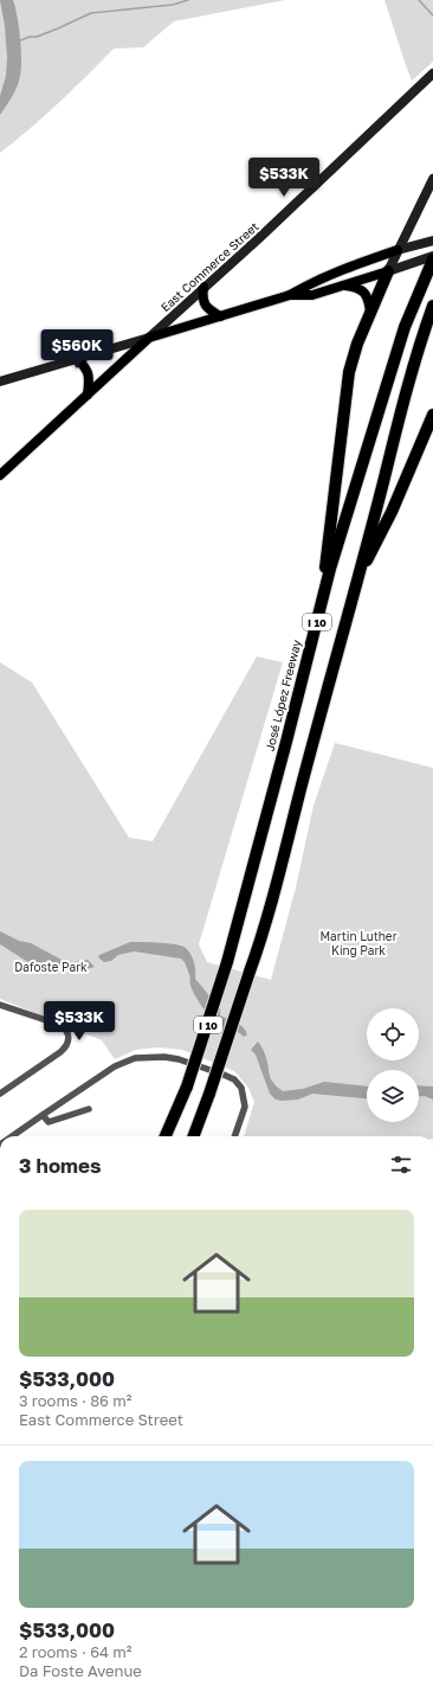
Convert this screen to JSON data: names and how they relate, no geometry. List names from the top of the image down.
{
  "streets": {
    "highway": ["I 10", "José López Freeway"],
    "main road": ["East Commerce Street"]
  },
  "parks": ["Martin Luther King Park", "Dafoste Park"],
  "page": {
    "price": ["$533K", "$560K", "$533K"],
    "heading": "3 homes",
    "list": [
      {
        "name": "$533,000",
        "note": "3 rooms · 86 m² · East Commerce Street"
      },
      {
        "name": "$533,000",
        "note": "2 rooms · 64 m² · Da Foste Avenue"
      }
    ]
  }
}
